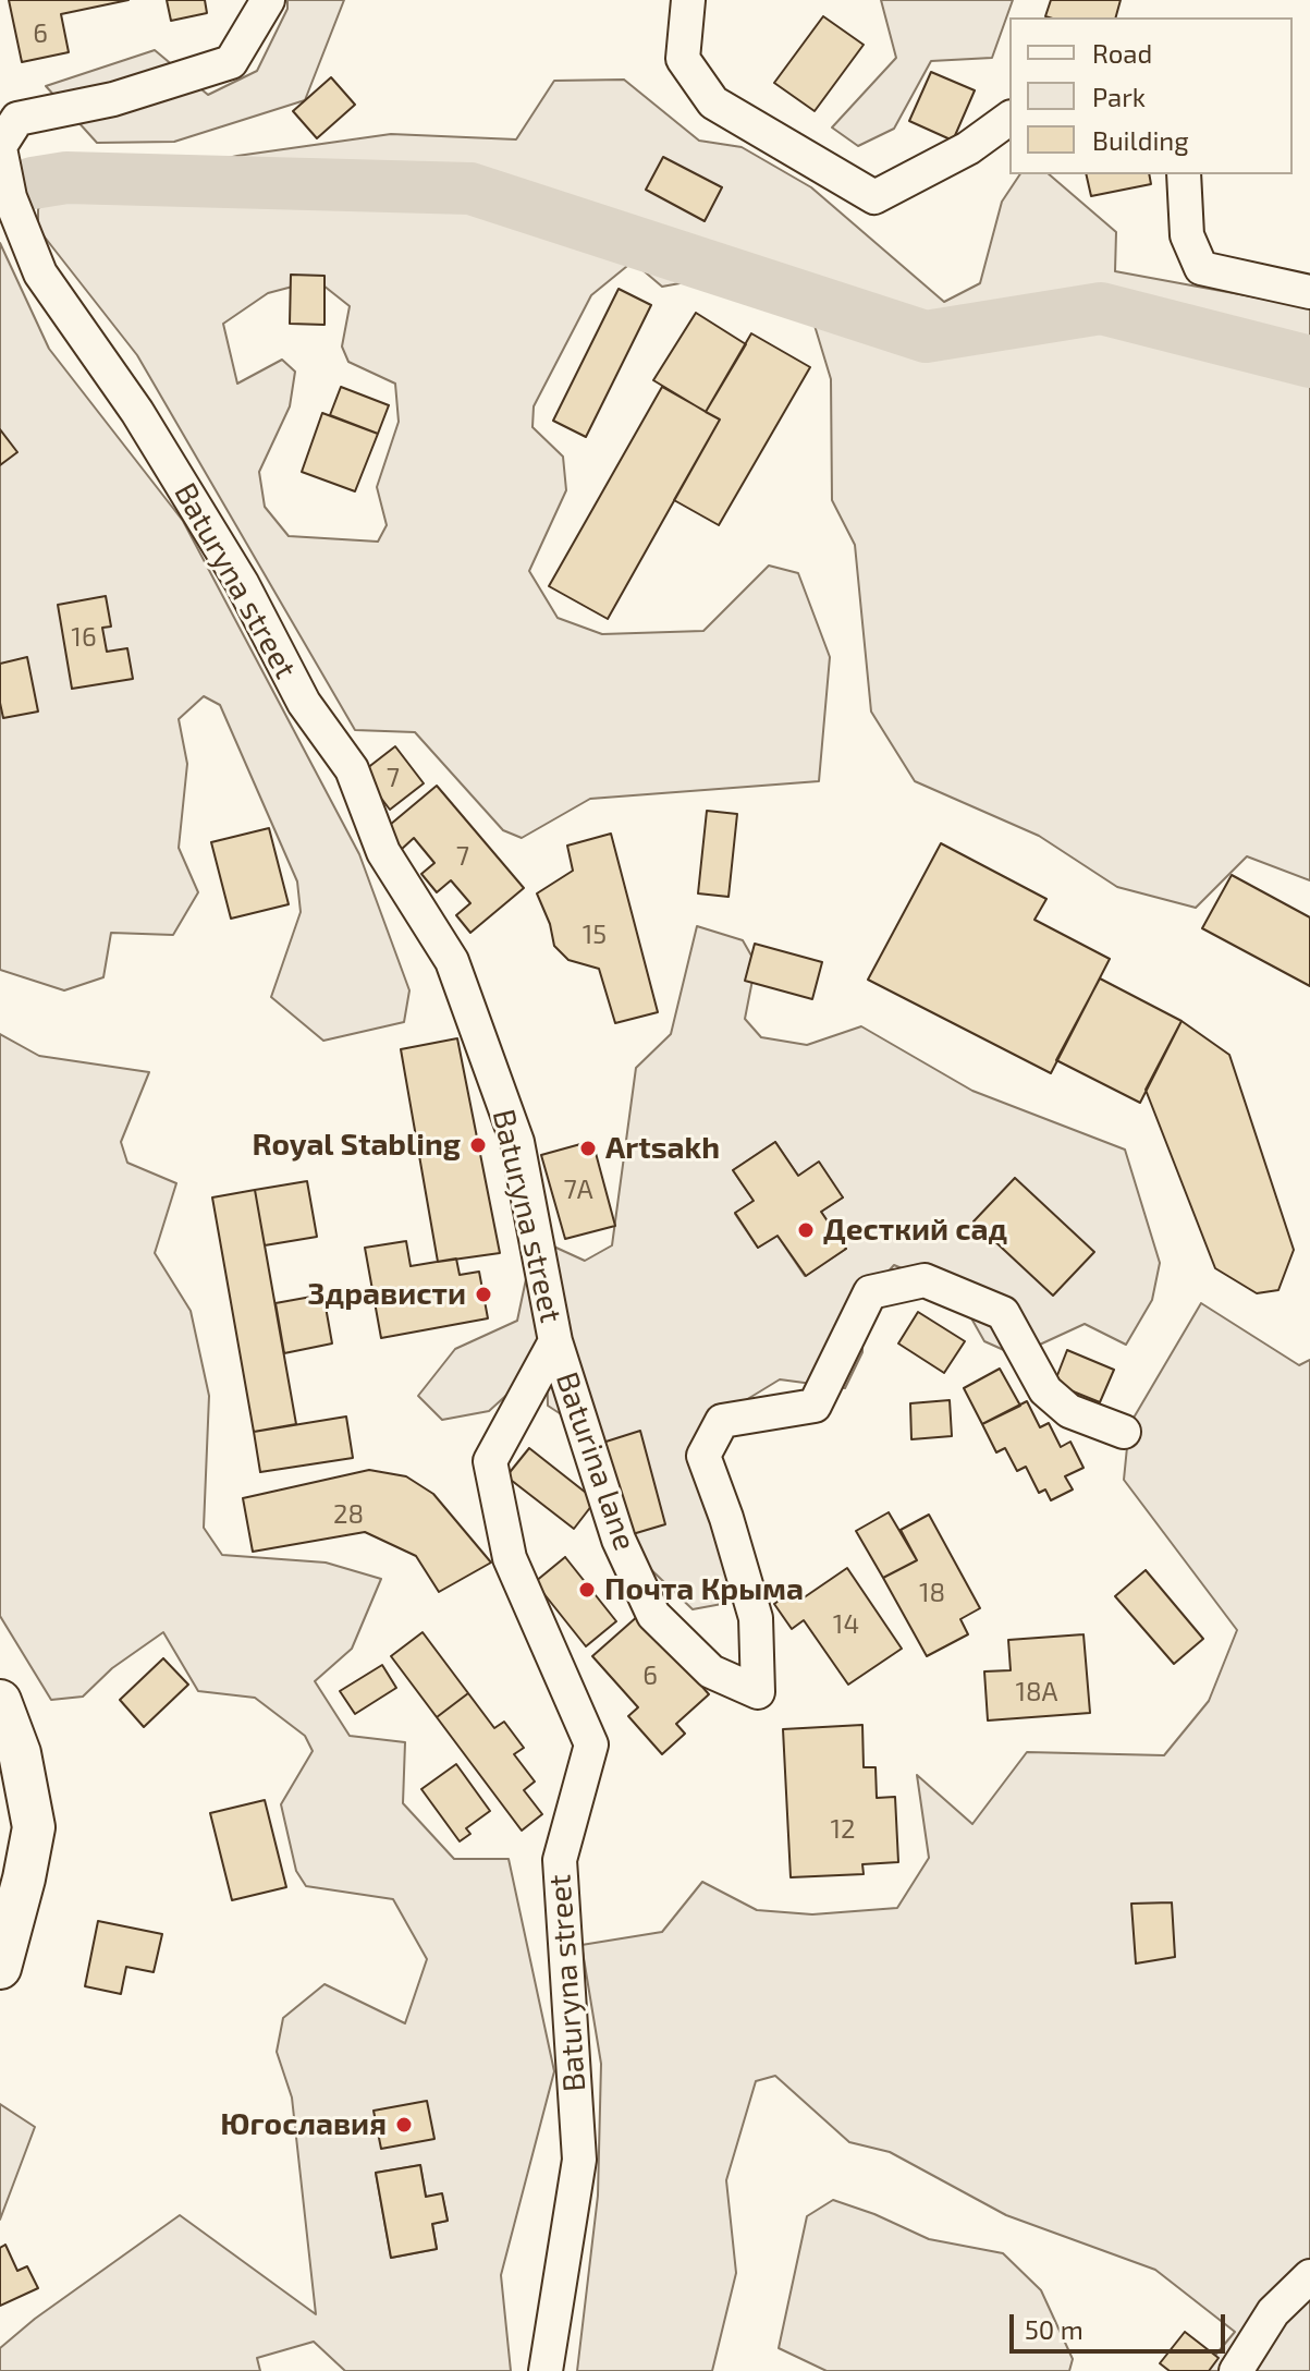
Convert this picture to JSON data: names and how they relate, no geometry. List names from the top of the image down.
{
  "streets": {
    "street": ["Baturyna street", "Baturina lane"]
  },
  "crossings": [
    ["Baturyna street", "Baturina lane"]
  ],
  "places": [
    "Royal Stabling",
    "Artsakh",
    "Десткий сад",
    "Здрависти",
    "Почта Крыма",
    "Югославия"
  ],
  "house_numbers": [
    "6",
    "16",
    "7",
    "7",
    "15",
    "7А",
    "28",
    "18",
    "14",
    "6",
    "18А",
    "12"
  ],
  "legend": ["Road", "Park", "Building"],
  "scale_bar": "50 m"
}
